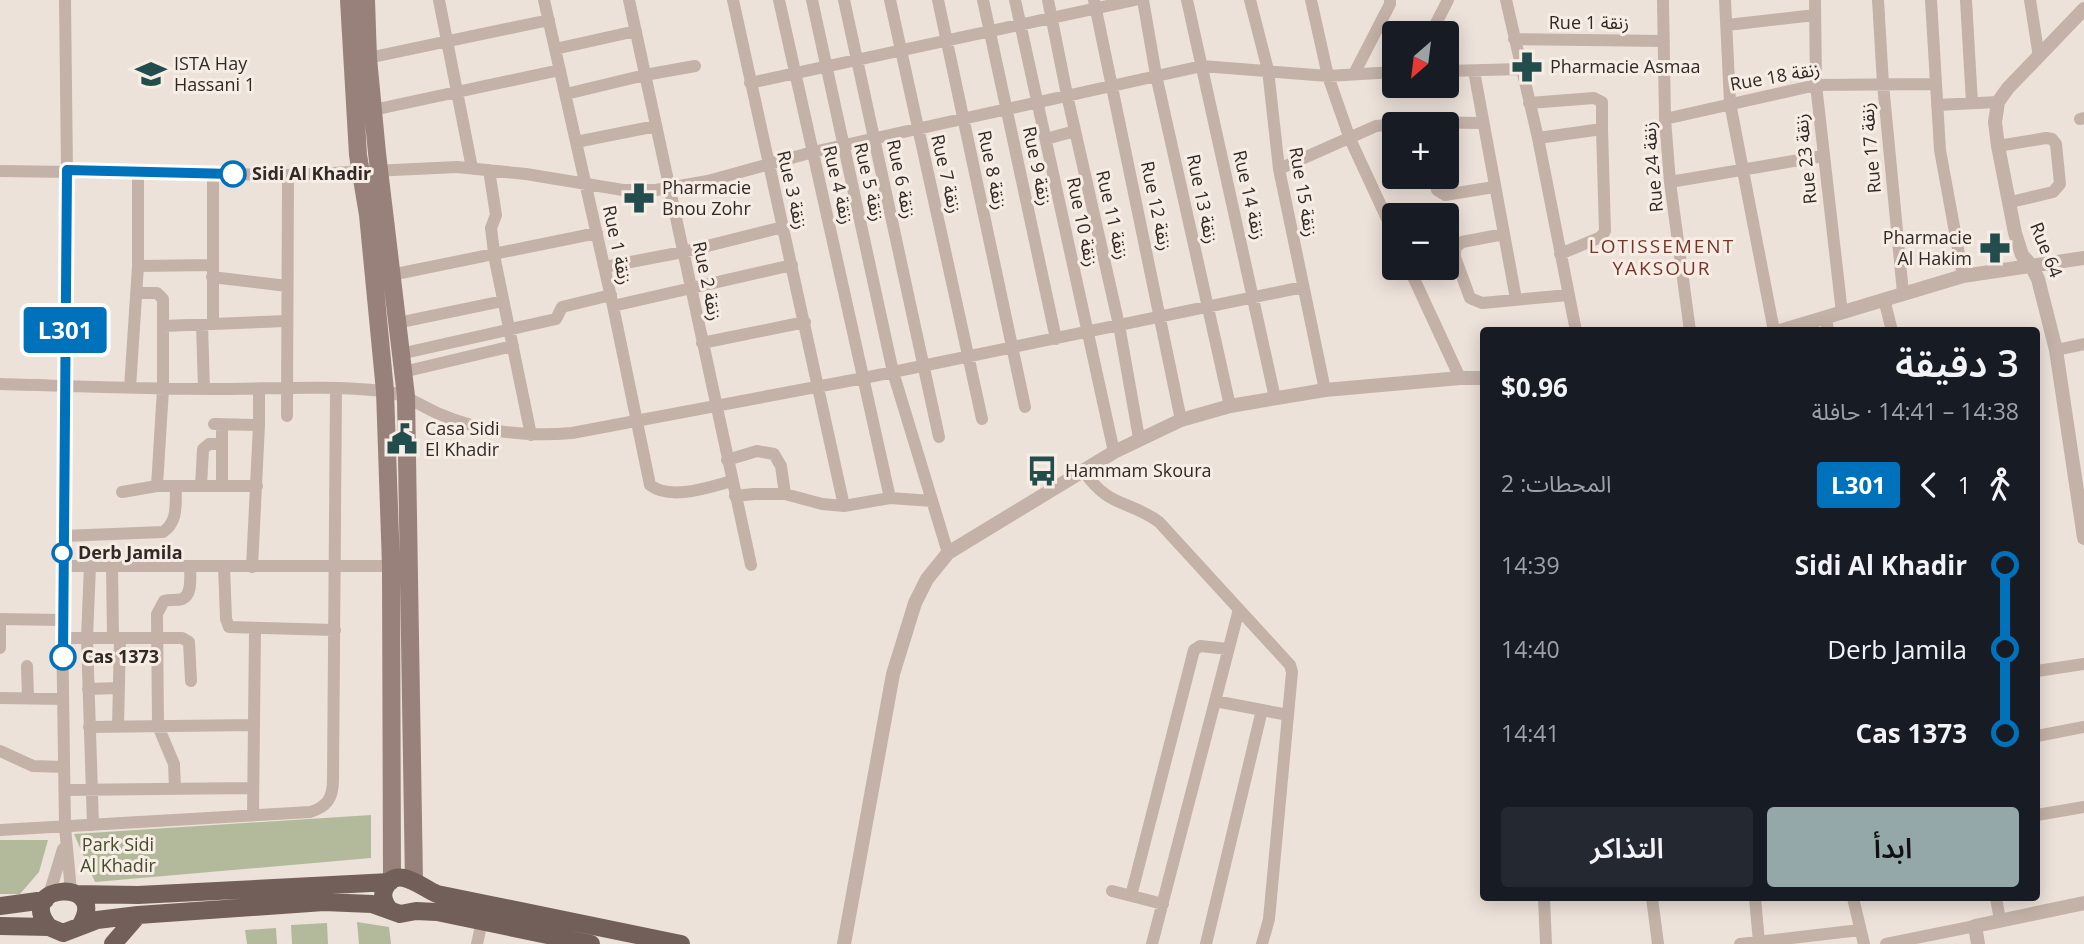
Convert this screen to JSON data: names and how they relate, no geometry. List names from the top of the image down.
{
  "streets": {
    "street": [
      "Rue 1 زنقة",
      "Rue 18 زنقة",
      "Rue 17 زنقة",
      "Rue 23 زنقة",
      "Rue 9 زنقة",
      "Rue 24 زنقة",
      "Rue 8 زنقة",
      "Rue 7 زنقة",
      "Rue 6 زنقة",
      "Rue 5 زنقة",
      "Rue 4 زنقة",
      "Rue 3 زنقة",
      "Rue 15 زنقة",
      "Rue 14 زنقة",
      "Rue 13 زنقة",
      "Rue 12 زنقة",
      "Rue 11 زنقة",
      "Rue 10 زنقة",
      "Rue 64",
      "Rue 2 زنقة"
    ]
  },
  "crossings": [
    ["Rue 1 زنقة", "Rue 24 زنقة"],
    ["Rue 1 زنقة", "Rue 2 زنقة"],
    ["Rue 18 زنقة", "Rue 17 زنقة"],
    ["Rue 18 زنقة", "Rue 23 زنقة"],
    ["Rue 18 زنقة", "Rue 24 زنقة"]
  ],
  "districts": ["LOTISSEMENT YAKSOUR"],
  "parks": ["Park Sidi Al Khadir"],
  "places": {
    "pharmacy": ["Pharmacie Asmaa", "Pharmacie Bnou Zohr", "Pharmacie Al Hakim"],
    "school or university": ["ISTA Hay Hassani 1"],
    "other": ["Sidi Al Khadir", "Derb Jamila", "Cas 1373"],
    "public building": ["Casa Sidi El Khadir"],
    "bus stop": ["Hammam Skoura"]
  },
  "lines": ["bus line L301"],
  "north": "bottom left",
  "page": {
    "on_map": "L301",
    "map_buttons": ["+", "−"],
    "heading": ["3 دقيقة", "14:38 – 14:41 · حافلة", "$0.96"],
    "legs": ["1", "L301", "المحطات: 2"],
    "list": [
      {
        "name": "Sidi Al Khadir",
        "value": "14:39"
      },
      {
        "name": "Derb Jamila",
        "value": "14:40"
      },
      {
        "name": "Cas 1373",
        "value": "14:41"
      }
    ],
    "buttons": ["ابدأ", "التذاكر"]
  }
}
